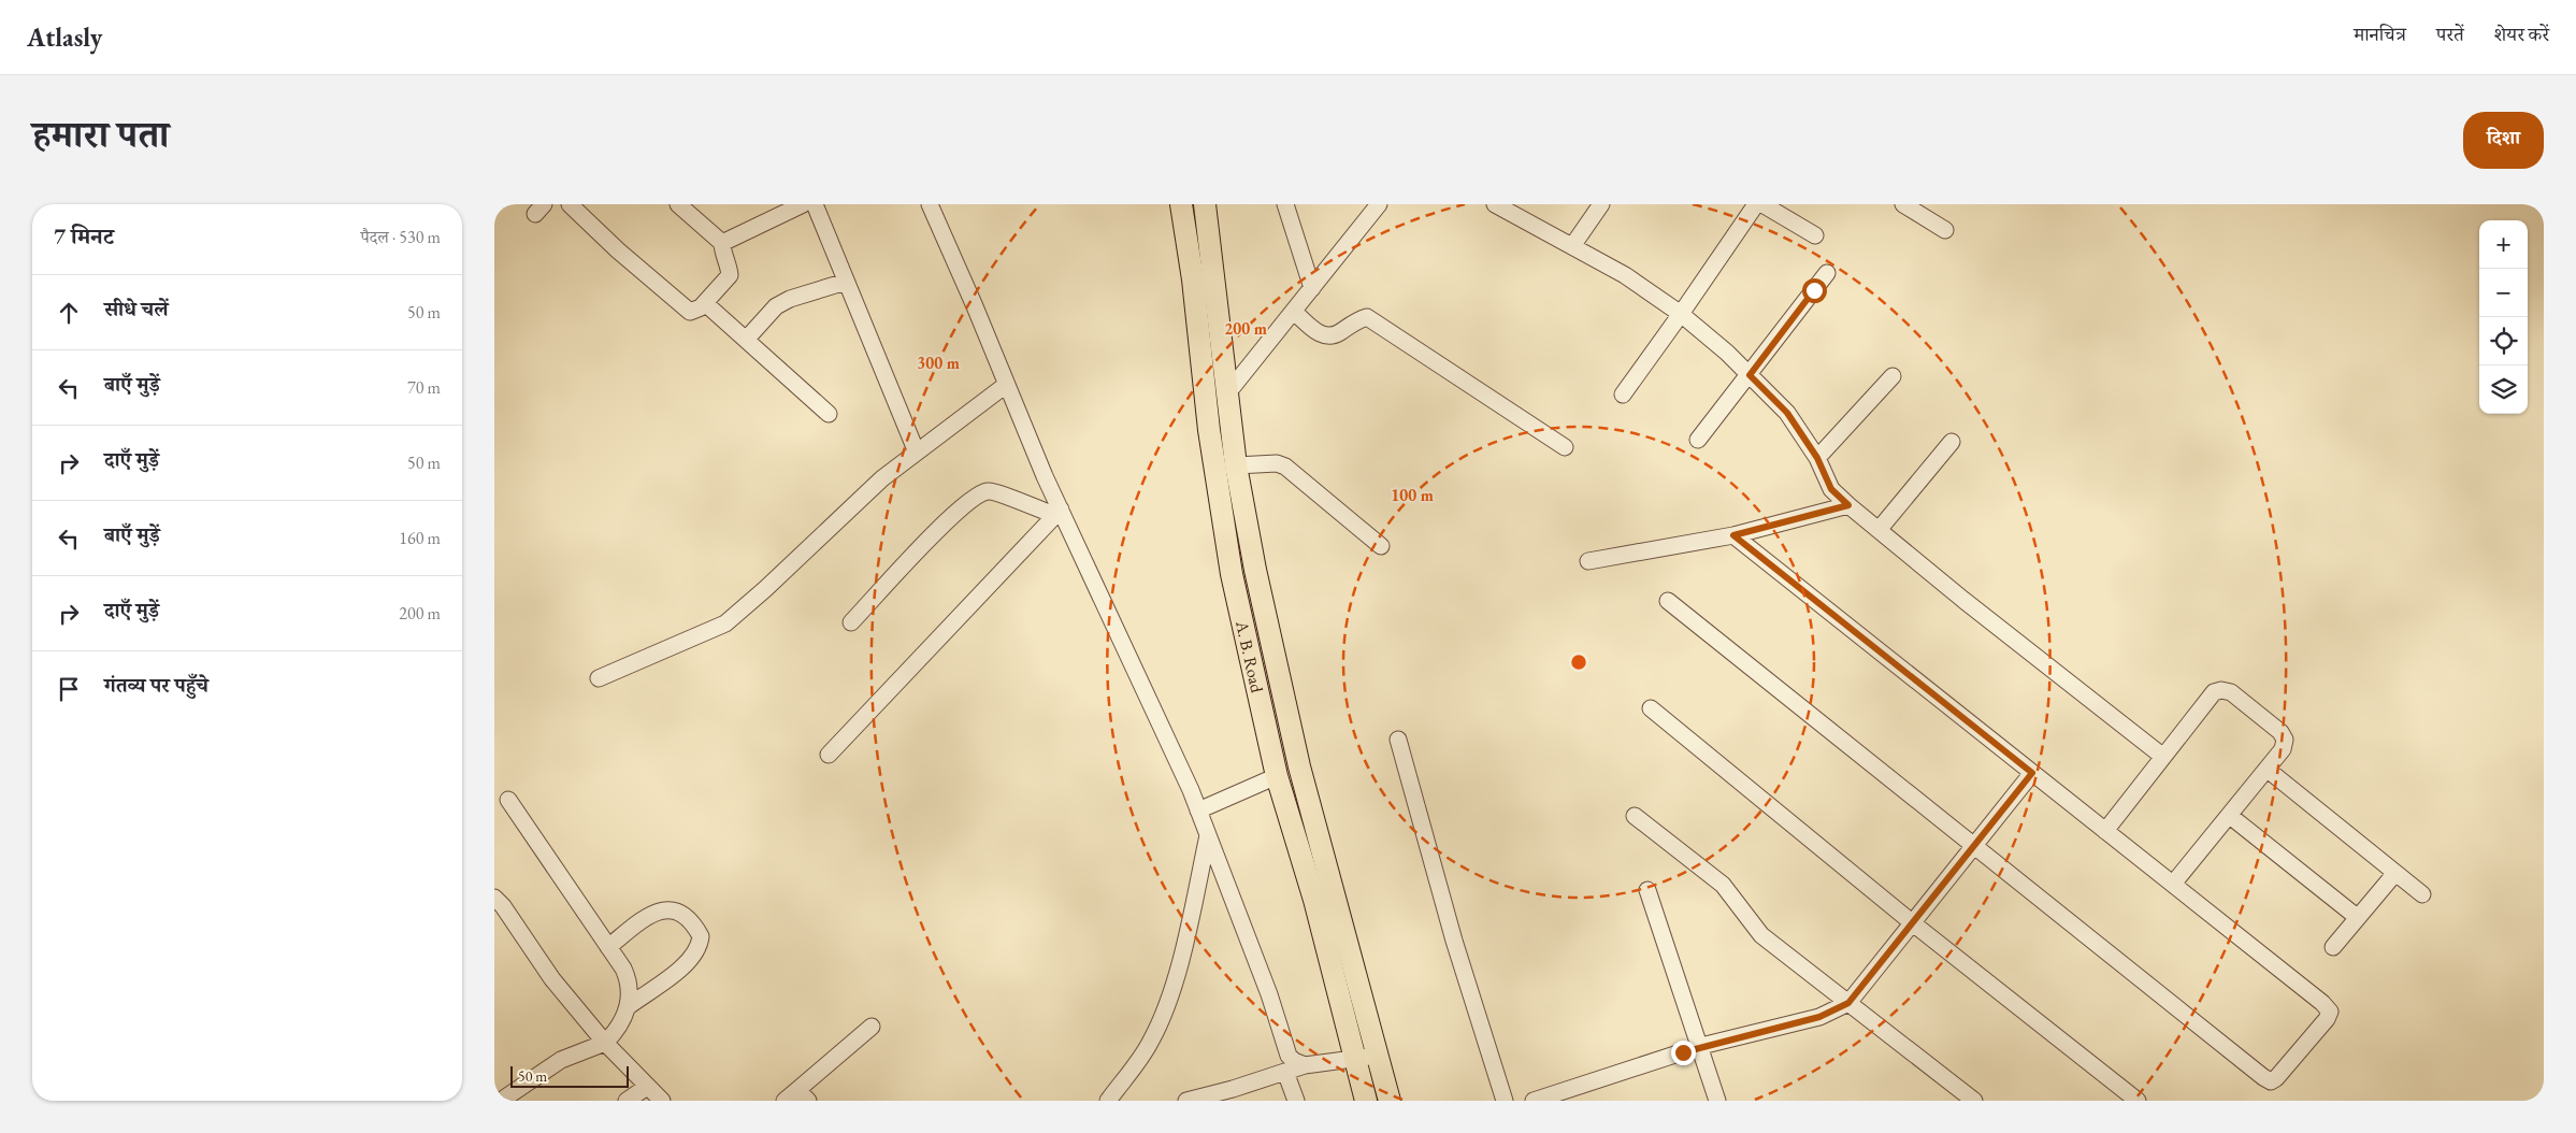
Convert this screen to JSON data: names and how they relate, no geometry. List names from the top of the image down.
{
  "streets": {
    "main road": ["A. B. Road"]
  },
  "scale_bar": "50 m",
  "page": {
    "header": "Atlasly",
    "nav": ["मानचित्र", "परतें", "शेयर करें"],
    "title": "हमारा पता",
    "buttons": "दिशा",
    "heading": ["7 मिनट", "पैदल · 530 m"],
    "map_buttons": ["+", "−"],
    "list": [
      ["सीधे चलें", "50 m"],
      ["बाएँ मुड़ें", "70 m"],
      ["दाएँ मुड़ें", "50 m"],
      ["बाएँ मुड़ें", "160 m"],
      ["दाएँ मुड़ें", "200 m"],
      "गंतव्य पर पहुँचे"
    ],
    "scale": "50 m"
  },
  "rings": ["200 m", "300 m", "100 m"]
}
